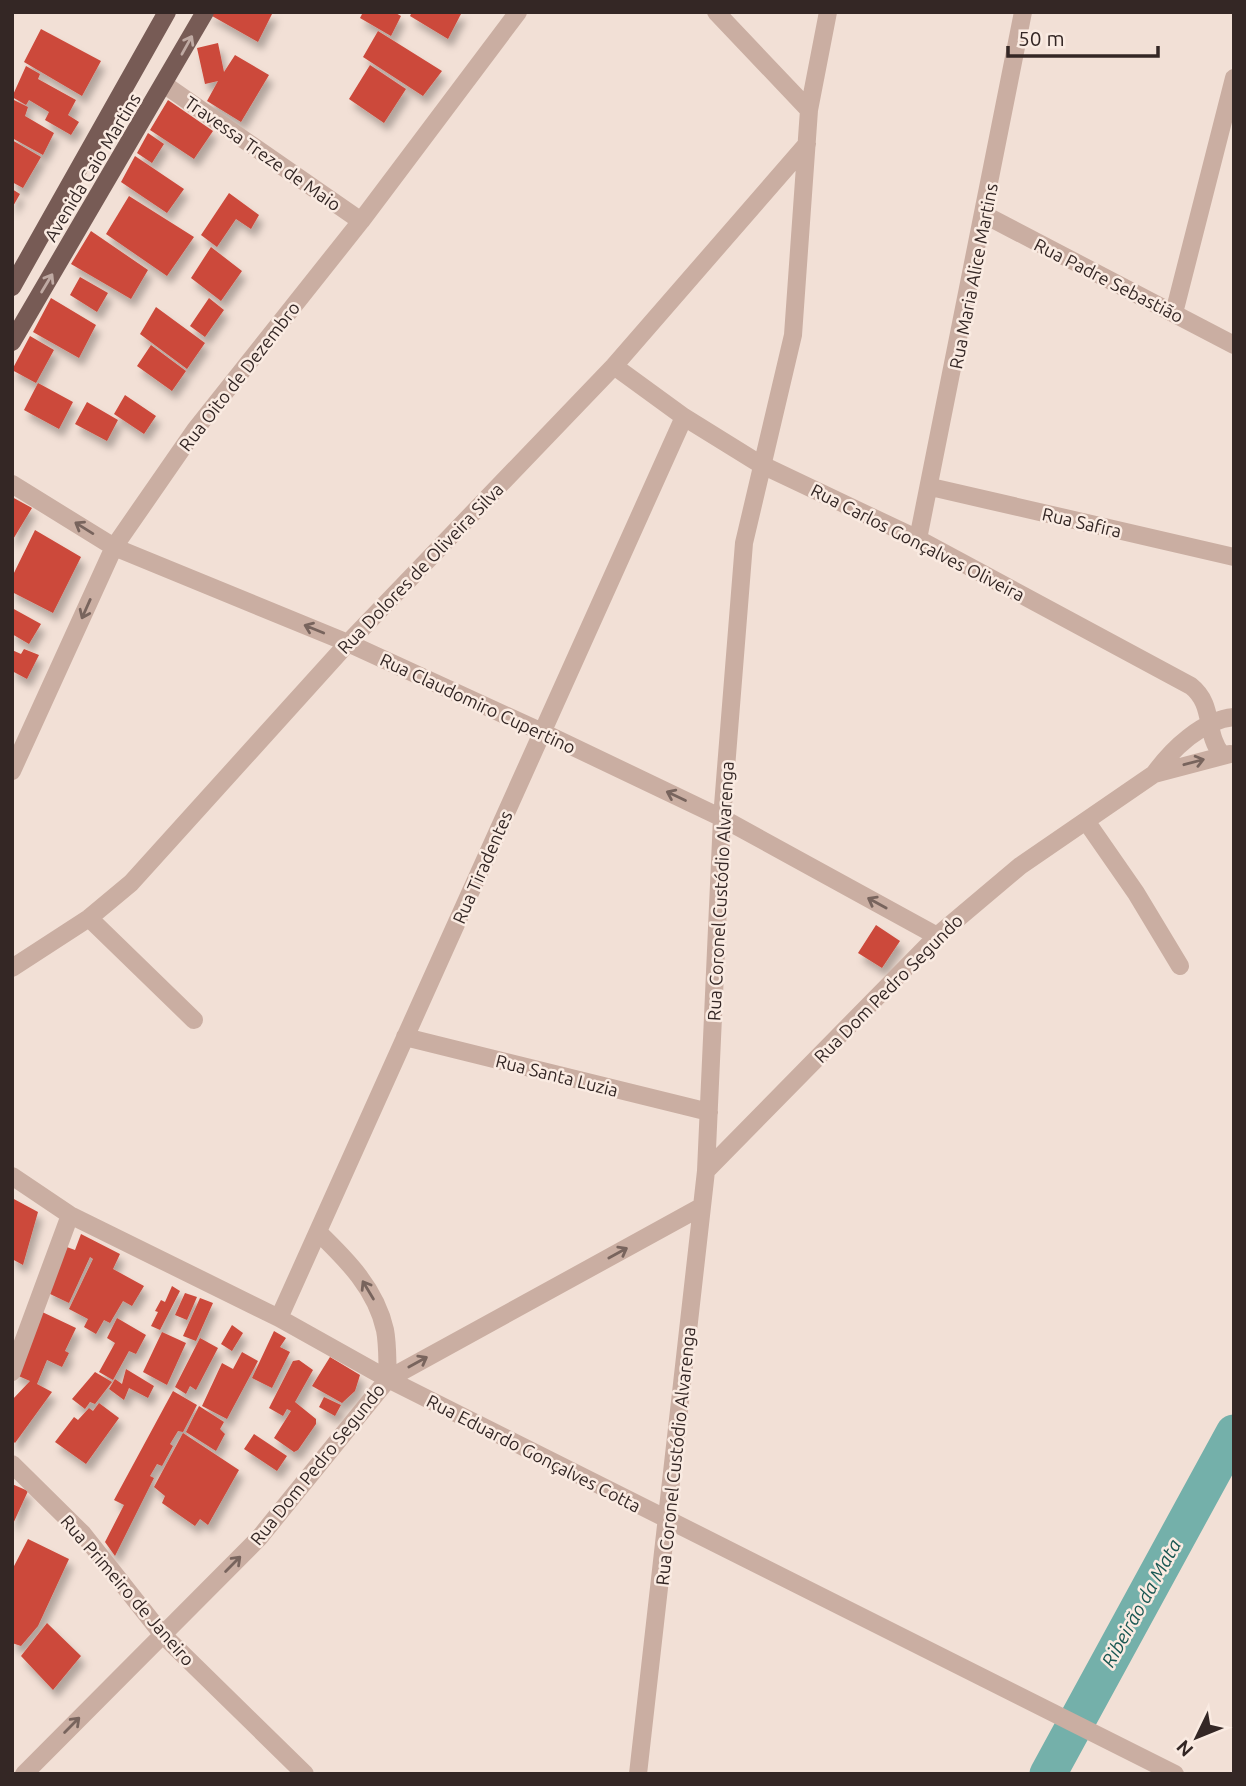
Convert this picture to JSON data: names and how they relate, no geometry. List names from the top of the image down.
{
  "streets": {
    "main road": ["Avenida Caio Martins"],
    "street": [
      "Travessa Treze de Maio",
      "Rua Maria Alice Martins",
      "Rua Padre Sebastião",
      "Rua Oito de Dezembro",
      "Rua Safira",
      "Rua Carlos Gonçalves Oliveira",
      "Rua Dolores de Oliveira Silva",
      "Rua Claudomiro Cupertino",
      "Rua Tiradentes",
      "Rua Coronel Custódio Alvarenga",
      "Rua Dom Pedro Segundo",
      "Rua Santa Luzia",
      "Rua Eduardo Gonçalves Cotta",
      "Rua Primeiro de Janeiro"
    ]
  },
  "crossings": [
    ["Travessa Treze de Maio", "Avenida Caio Martins"],
    ["Travessa Treze de Maio", "Rua Oito de Dezembro"],
    ["Rua Maria Alice Martins", "Rua Padre Sebastião"],
    ["Rua Maria Alice Martins", "Rua Safira"],
    ["Rua Maria Alice Martins", "Rua Carlos Gonçalves Oliveira"],
    ["Rua Oito de Dezembro", "Rua Claudomiro Cupertino"],
    ["Rua Carlos Gonçalves Oliveira", "Rua Dolores de Oliveira Silva"],
    ["Rua Carlos Gonçalves Oliveira", "Rua Tiradentes"],
    ["Rua Carlos Gonçalves Oliveira", "Rua Coronel Custódio Alvarenga"],
    ["Rua Carlos Gonçalves Oliveira", "Rua Dom Pedro Segundo"],
    ["Rua Dolores de Oliveira Silva", "Rua Claudomiro Cupertino"],
    ["Rua Dolores de Oliveira Silva", "Rua Coronel Custódio Alvarenga"],
    ["Rua Claudomiro Cupertino", "Rua Tiradentes"],
    ["Rua Claudomiro Cupertino", "Rua Coronel Custódio Alvarenga"],
    ["Rua Claudomiro Cupertino", "Rua Dom Pedro Segundo"],
    ["Rua Tiradentes", "Rua Santa Luzia"],
    ["Rua Tiradentes", "Rua Eduardo Gonçalves Cotta"],
    ["Rua Coronel Custódio Alvarenga", "Rua Dom Pedro Segundo"],
    ["Rua Coronel Custódio Alvarenga", "Rua Santa Luzia"],
    ["Rua Coronel Custódio Alvarenga", "Rua Eduardo Gonçalves Cotta"],
    ["Rua Dom Pedro Segundo", "Rua Eduardo Gonçalves Cotta"],
    ["Rua Dom Pedro Segundo", "Rua Primeiro de Janeiro"]
  ],
  "one_way": ["Rua Claudomiro Cupertino", "Rua Dom Pedro Segundo"],
  "water": ["Ribeirão da Mata"],
  "scale_bar": "50 m",
  "north": "bottom left"
}
